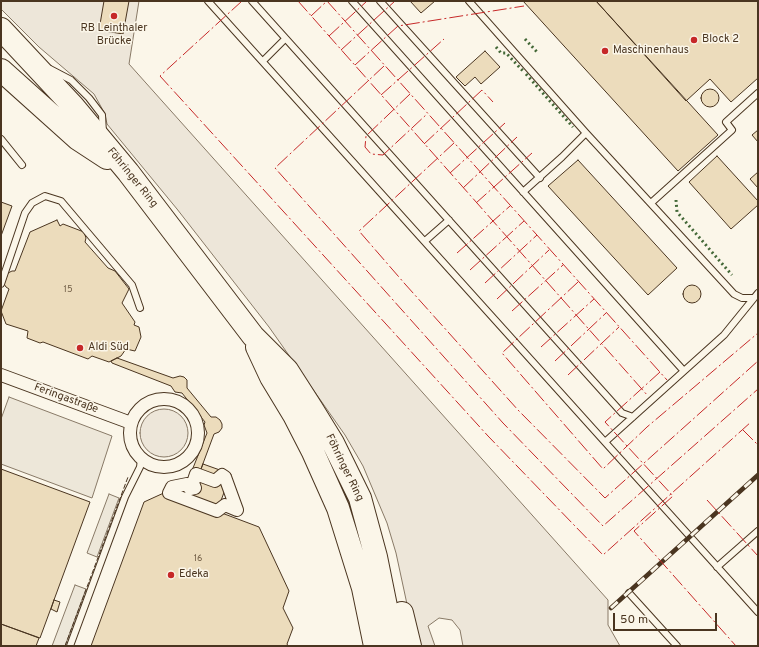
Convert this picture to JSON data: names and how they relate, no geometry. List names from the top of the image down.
{
  "streets": {
    "highway": ["Föhringer Ring"],
    "street": ["Feringastraße"]
  },
  "places": [
    "RB Leinthaler Brücke",
    "Block 2",
    "Maschinenhaus",
    "Aldi Süd",
    "Edeka"
  ],
  "house_numbers": ["15", "16"],
  "scale_bar": "50 m"
}
